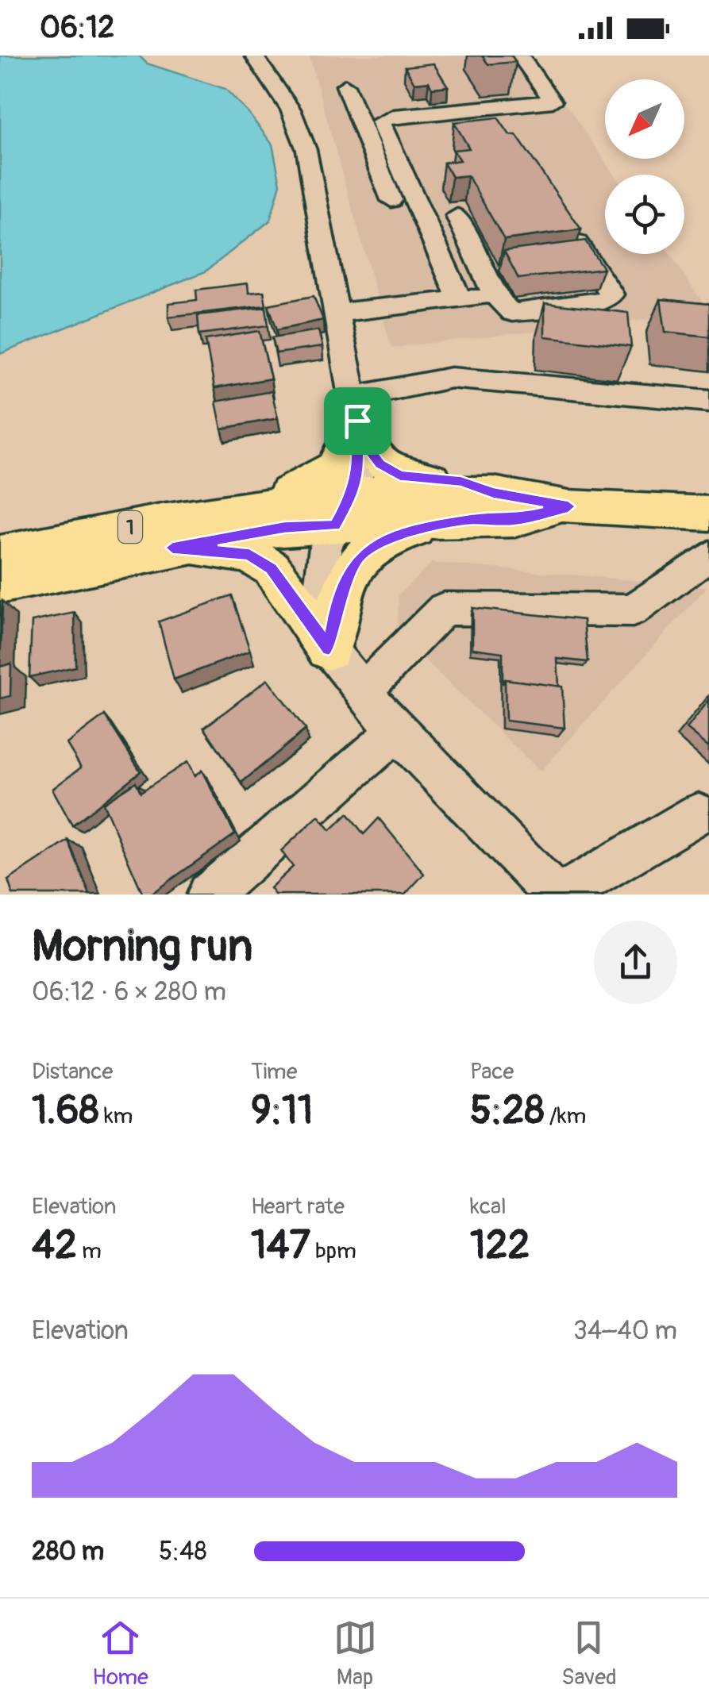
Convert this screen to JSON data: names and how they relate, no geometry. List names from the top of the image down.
{
  "streets": {
    "main road": ["1"]
  },
  "north": "bottom left",
  "page": {
    "status": "06:12",
    "heading": ["Morning run", "06:12 · 6 × 280 m"],
    "stats": [
      ["Distance", "1.68 km"],
      ["Time", "9:11"],
      ["Pace", "5:28 /km"],
      ["Elevation", "42 m"],
      ["Heart rate", "147 bpm"],
      ["kcal", "122"]
    ],
    "chart": ["Elevation", "34–40 m"],
    "list": [
      {
        "name": "280 m",
        "note": "5:48"
      }
    ],
    "tabs": ["Home", "Map", "Saved"]
  }
}
